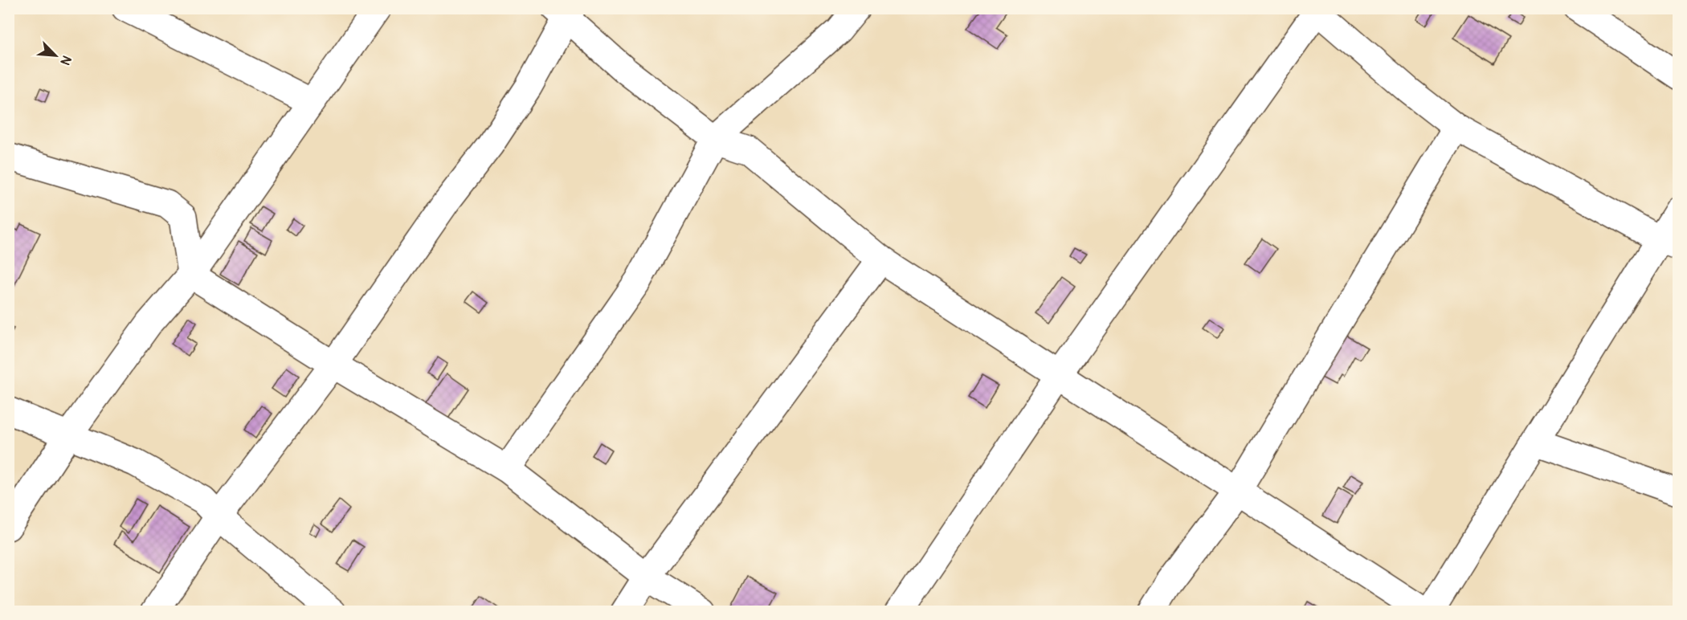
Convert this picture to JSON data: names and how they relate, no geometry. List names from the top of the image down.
{
  "north": "bottom right"
}
